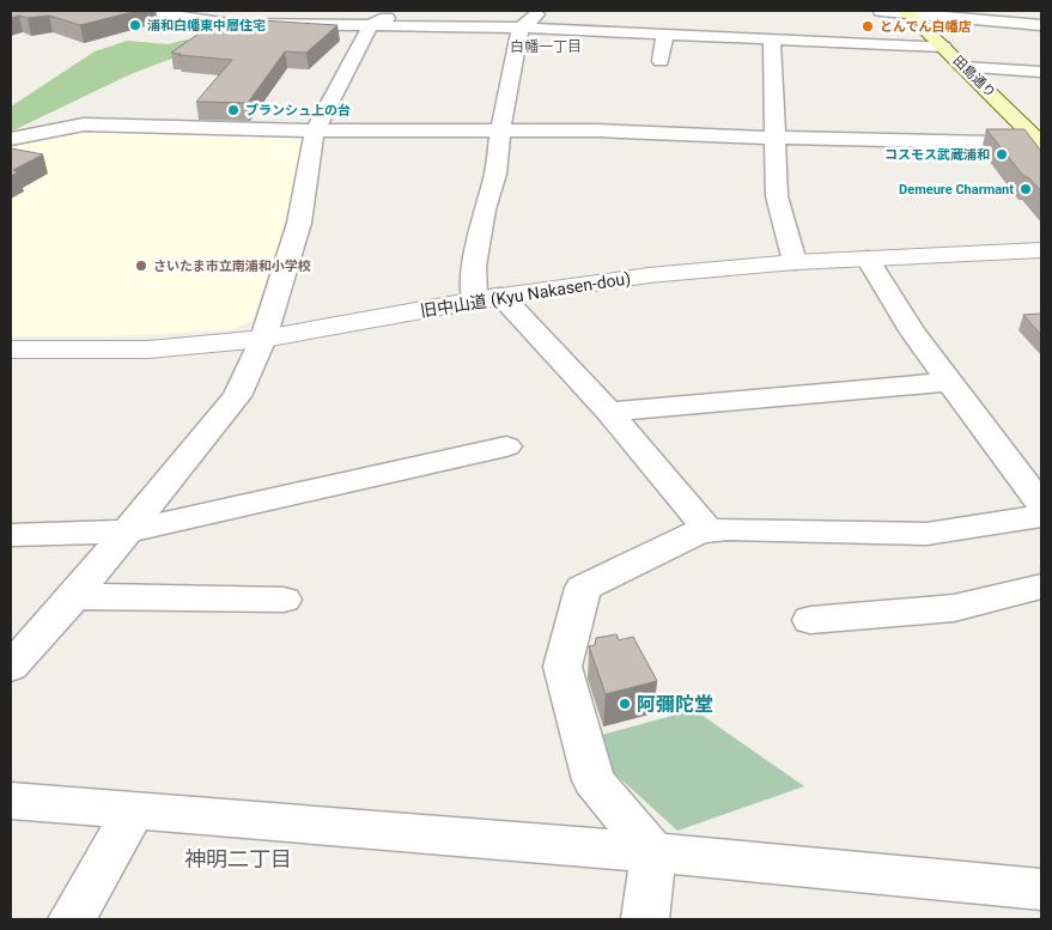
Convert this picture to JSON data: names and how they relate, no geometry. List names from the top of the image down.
{
  "streets": {
    "main road": ["田島通り"],
    "street": ["旧中山道 (Kyu Nakasen-dou)"]
  },
  "districts": ["白幡一丁目", "神明二丁目"],
  "places": [
    "浦和白幡東中層住宅",
    "とんでん白幡店",
    "ブランシュ上の台",
    "コスモス武蔵浦和",
    "Demeure Charmant",
    "さいたま市立南浦和小学校",
    "阿彌陀堂"
  ]
}
